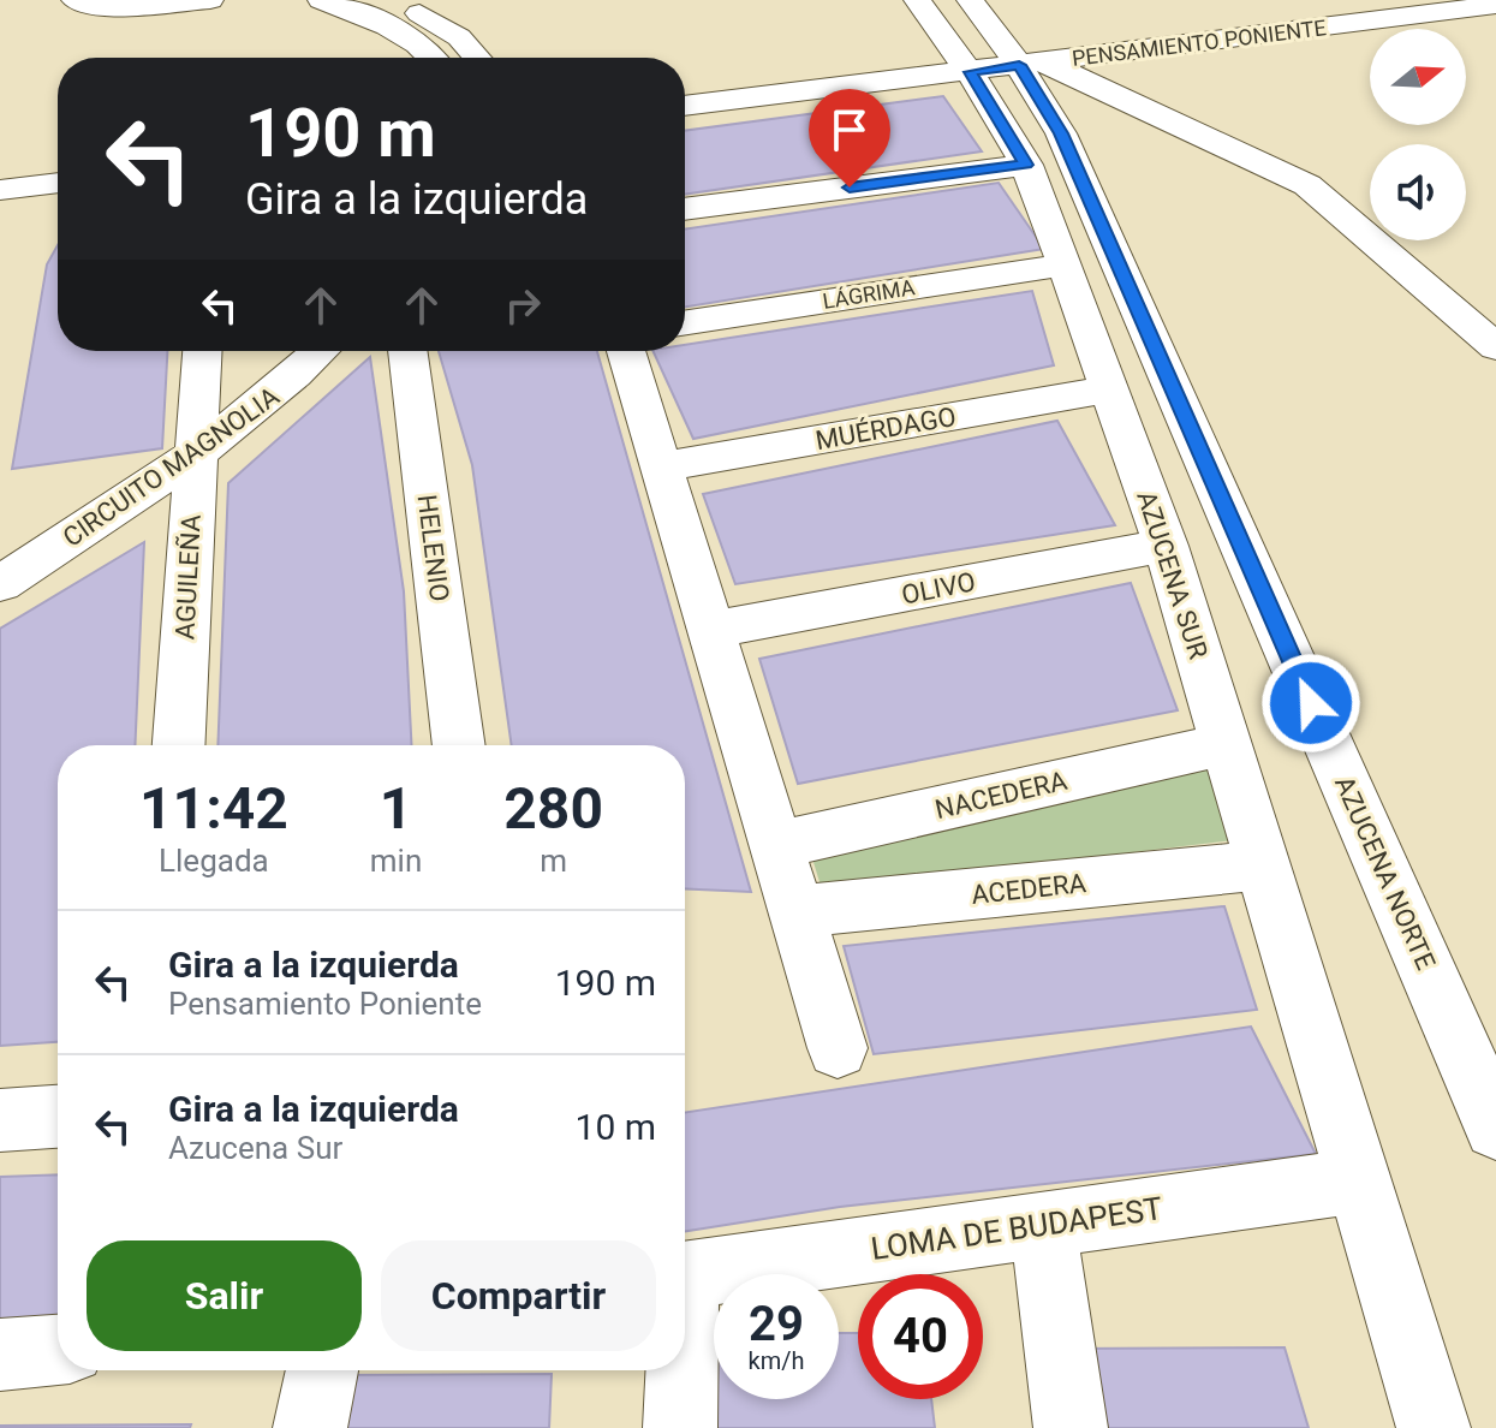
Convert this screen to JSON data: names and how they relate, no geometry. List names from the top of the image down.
{
  "streets": {
    "street": [
      "PENSAMIENTO PONIENTE",
      "LÁGRIMA",
      "MUÉRDAGO",
      "CIRCUITO MAGNOLIA",
      "HELENIO",
      "AZUCENA SUR",
      "AGUILEÑA",
      "OLIVO",
      "NACEDERA",
      "AZUCENA NORTE",
      "ACEDERA",
      "LOMA DE BUDAPEST"
    ]
  },
  "crossings": [
    ["PENSAMIENTO PONIENTE", "AZUCENA SUR"],
    ["PENSAMIENTO PONIENTE", "AZUCENA NORTE"],
    ["LÁGRIMA", "AZUCENA SUR"],
    ["MUÉRDAGO", "AZUCENA SUR"],
    ["CIRCUITO MAGNOLIA", "AGUILEÑA"],
    ["AZUCENA SUR", "OLIVO"],
    ["AZUCENA SUR", "NACEDERA"],
    ["AZUCENA SUR", "ACEDERA"],
    ["AZUCENA SUR", "LOMA DE BUDAPEST"]
  ],
  "north": "right",
  "page": {
    "turn": ["190 m", "Gira a la izquierda"],
    "eta": [
      "11:42",
      "Llegada",
      "1",
      "min",
      "280",
      "m"
    ],
    "list": [
      {
        "name": "Gira a la izquierda",
        "note": "Pensamiento Poniente",
        "value": "190 m"
      },
      {
        "name": "Gira a la izquierda",
        "note": "Azucena Sur",
        "value": "10 m"
      }
    ],
    "buttons": ["Salir", "Compartir"],
    "speed": "29 km/h",
    "limit": "40"
  }
}
